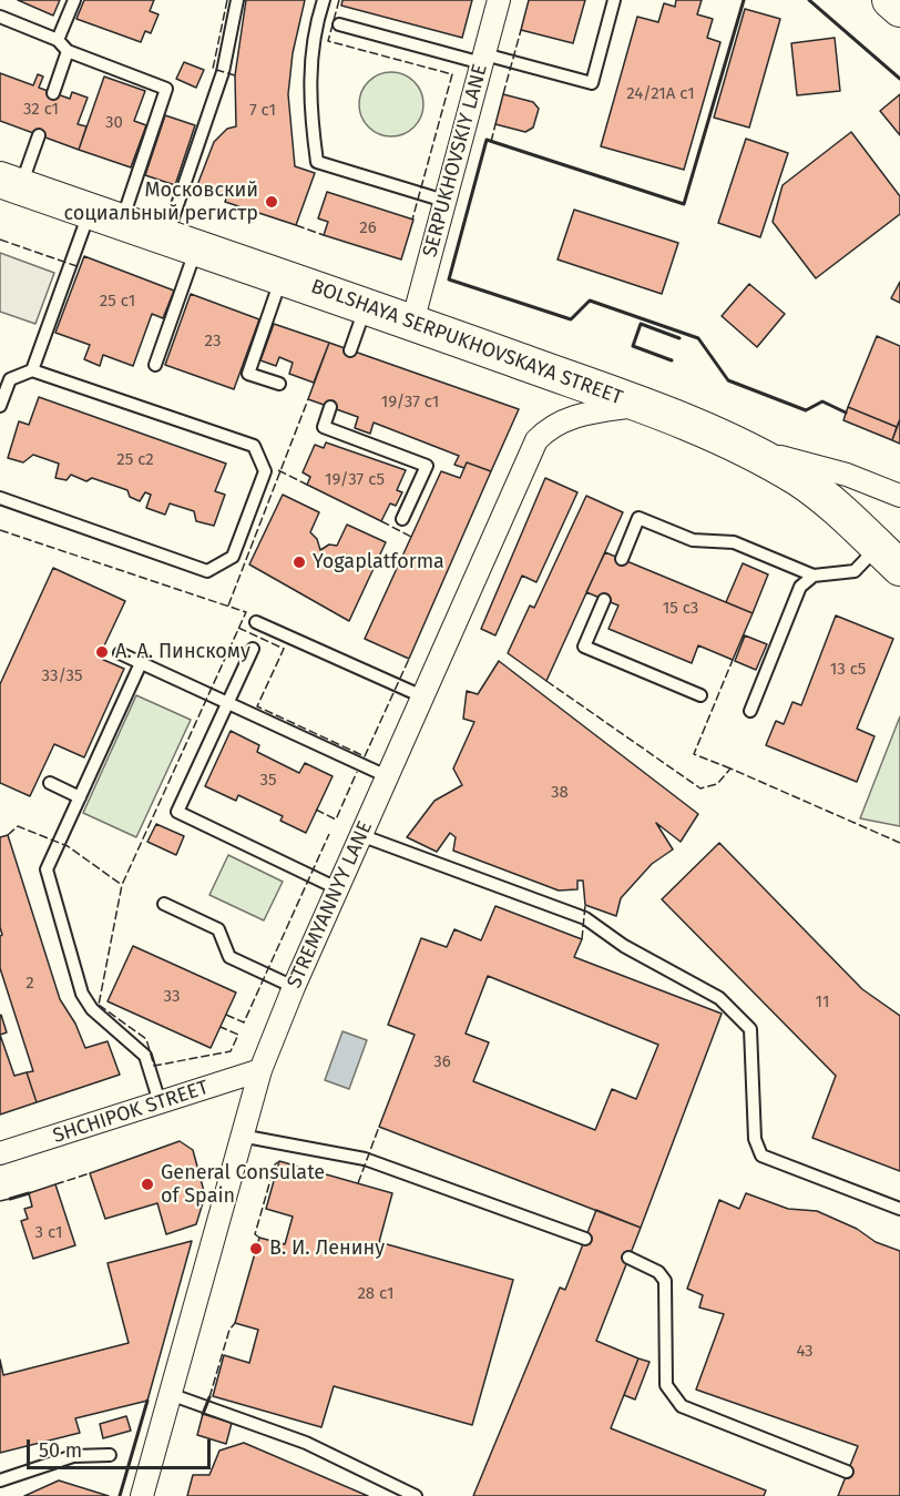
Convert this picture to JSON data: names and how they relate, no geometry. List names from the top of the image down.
{
  "streets": {
    "main road": ["BOLSHAYA SERPUKHOVSKAYA STREET"],
    "street": ["SERPUKHOVSKIY LANE", "STREMYANNYY LANE", "SHCHIPOK STREET"]
  },
  "crossings": [
    ["SERPUKHOVSKIY LANE", "BOLSHAYA SERPUKHOVSKAYA STREET"],
    ["BOLSHAYA SERPUKHOVSKAYA STREET", "STREMYANNYY LANE"],
    ["STREMYANNYY LANE", "SHCHIPOK STREET"]
  ],
  "places": [
    "Московский социальный регистр",
    "Yogaplatforma",
    "А. А. Пинскому",
    "General Consulate of Spain",
    "В. И. Ленину"
  ],
  "house_numbers": [
    "24/21А с1",
    "32 с1",
    "7 с1",
    "30",
    "26",
    "25 с1",
    "23",
    "19/37 с1",
    "25 с2",
    "19/37 с5",
    "15 с3",
    "13 с5",
    "33/35",
    "35",
    "38",
    "2",
    "33",
    "11",
    "36",
    "3 с1",
    "28 с1",
    "43"
  ],
  "scale_bar": "50 m"
}
